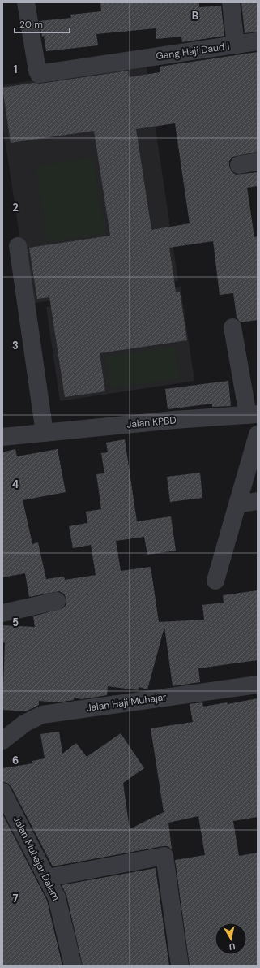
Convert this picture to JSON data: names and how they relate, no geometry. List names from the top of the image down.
{
  "streets": {
    "street": [
      "Gang Haji Daud I",
      "Jalan KPBD",
      "Jalan Haji Muhajar",
      "Jalan Muhajar Dalam"
    ]
  },
  "scale_bar": "20 m",
  "north": "bottom",
  "grid": {
    "columns": ["B"],
    "rows": [
      "1",
      "2",
      "3",
      "4",
      "5",
      "6",
      "7"
    ]
  }
}
